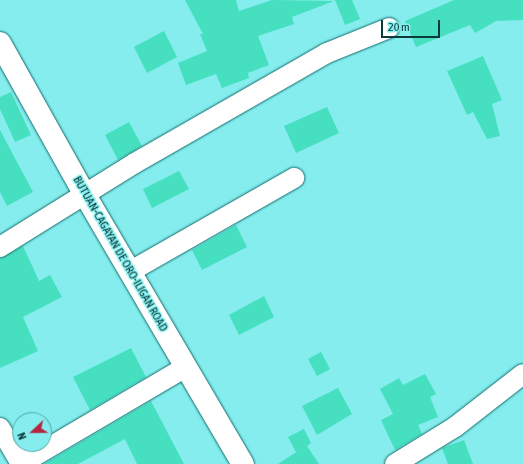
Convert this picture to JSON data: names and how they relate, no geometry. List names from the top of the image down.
{
  "streets": {
    "highway": ["BUTUAN-CAGAYAN DE ORO-ILIGAN ROAD"]
  },
  "scale_bar": "20 m",
  "north": "left"
}
